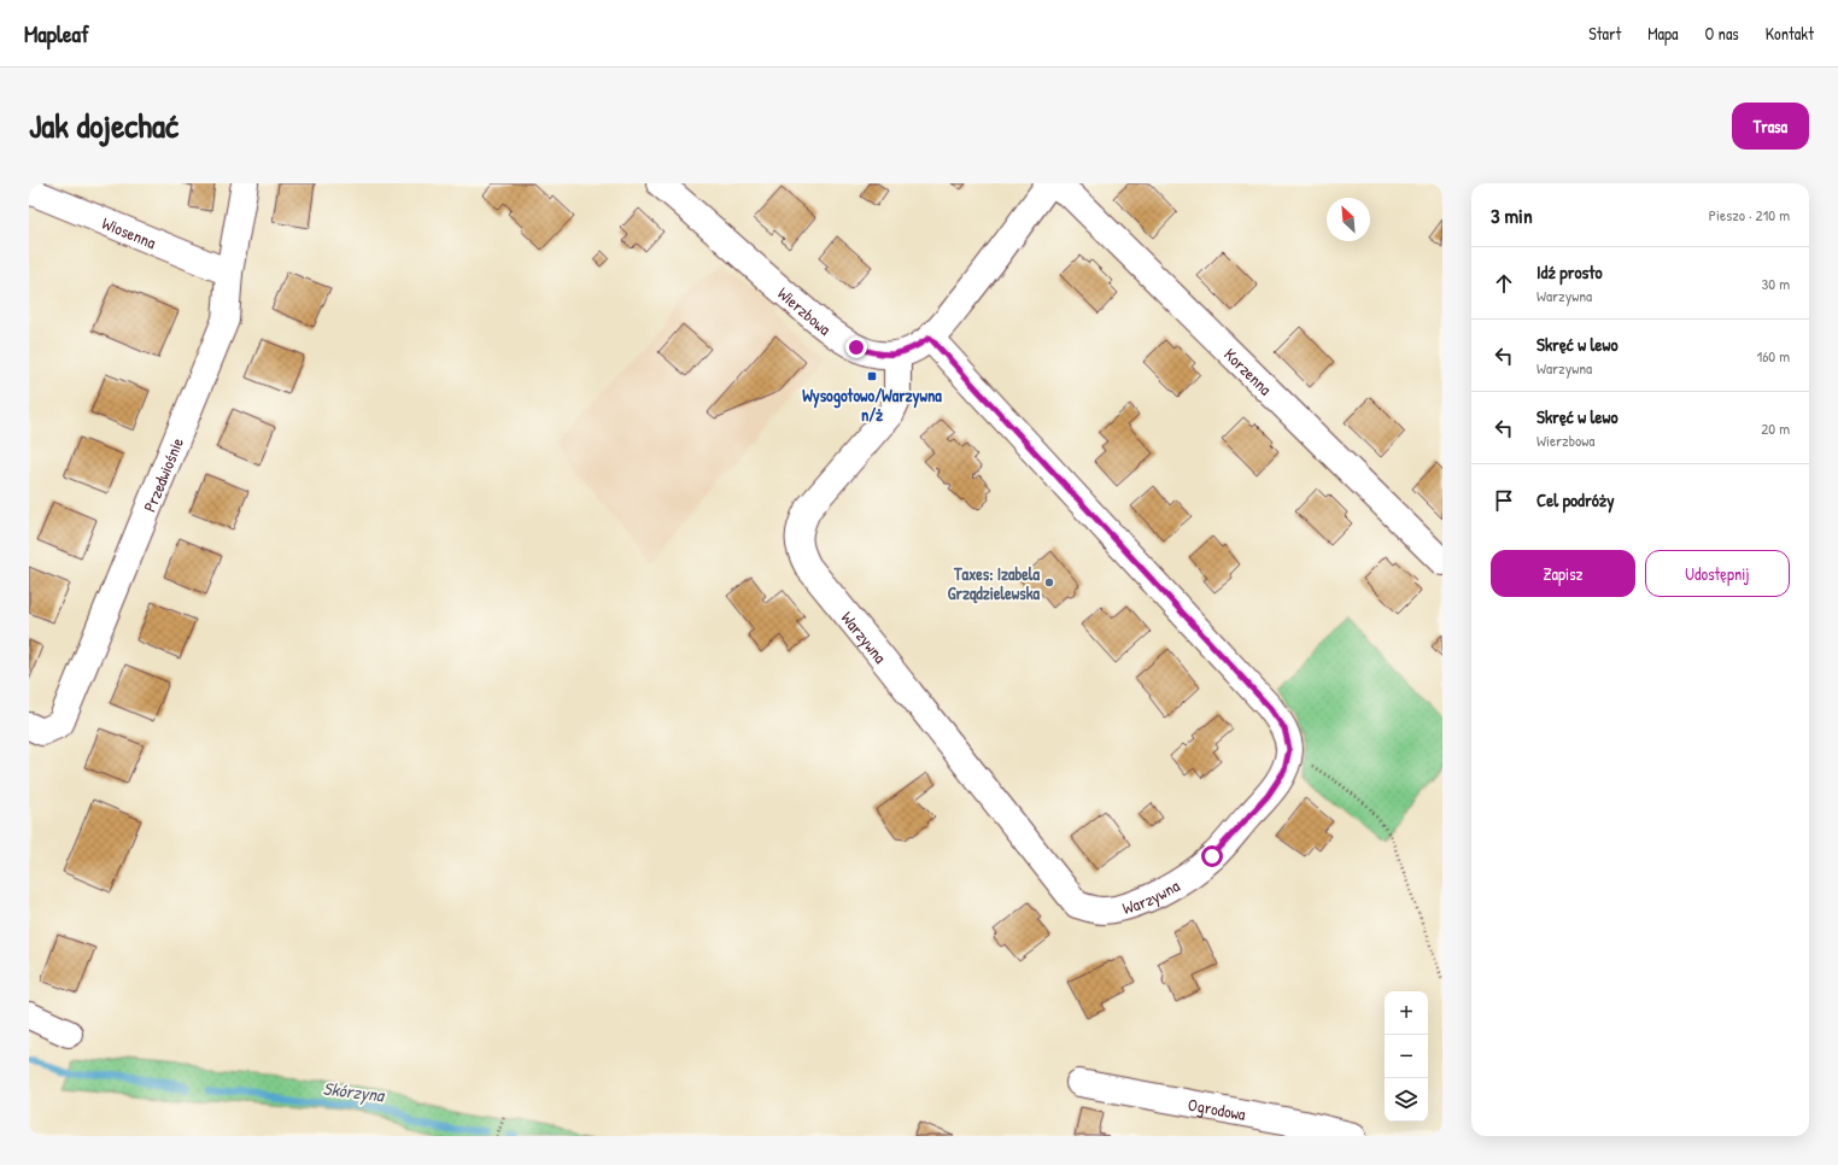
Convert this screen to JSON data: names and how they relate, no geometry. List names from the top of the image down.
{
  "streets": {
    "street": [
      "Wiosenna",
      "Wierzbowa",
      "Korzenna",
      "Przedwiośnie",
      "Warzywna",
      "Ogrodowa"
    ]
  },
  "crossings": [
    ["Wiosenna", "Przedwiośnie"],
    ["Wierzbowa", "Korzenna"],
    ["Wierzbowa", "Warzywna"]
  ],
  "water": ["Skórzyna"],
  "places": {
    "transit": ["Wysogotowo/Warzywna n/ż"],
    "other": ["Taxes: Izabela Grządzielewska"]
  },
  "north": "top left",
  "page": {
    "header": "Mapleaf",
    "nav": [
      "Start",
      "Mapa",
      "O nas",
      "Kontakt"
    ],
    "title": "Jak dojechać",
    "buttons": [
      "Trasa",
      ["Zapisz", "Udostępnij"]
    ],
    "heading": ["3 min", "Pieszo · 210 m"],
    "list": [
      ["Idź prosto", "Warzywna", "30 m"],
      ["Skręć w lewo", "Warzywna", "160 m"],
      ["Skręć w lewo", "Wierzbowa", "20 m"],
      "Cel podróży"
    ],
    "map_buttons": ["+", "−"]
  }
}
